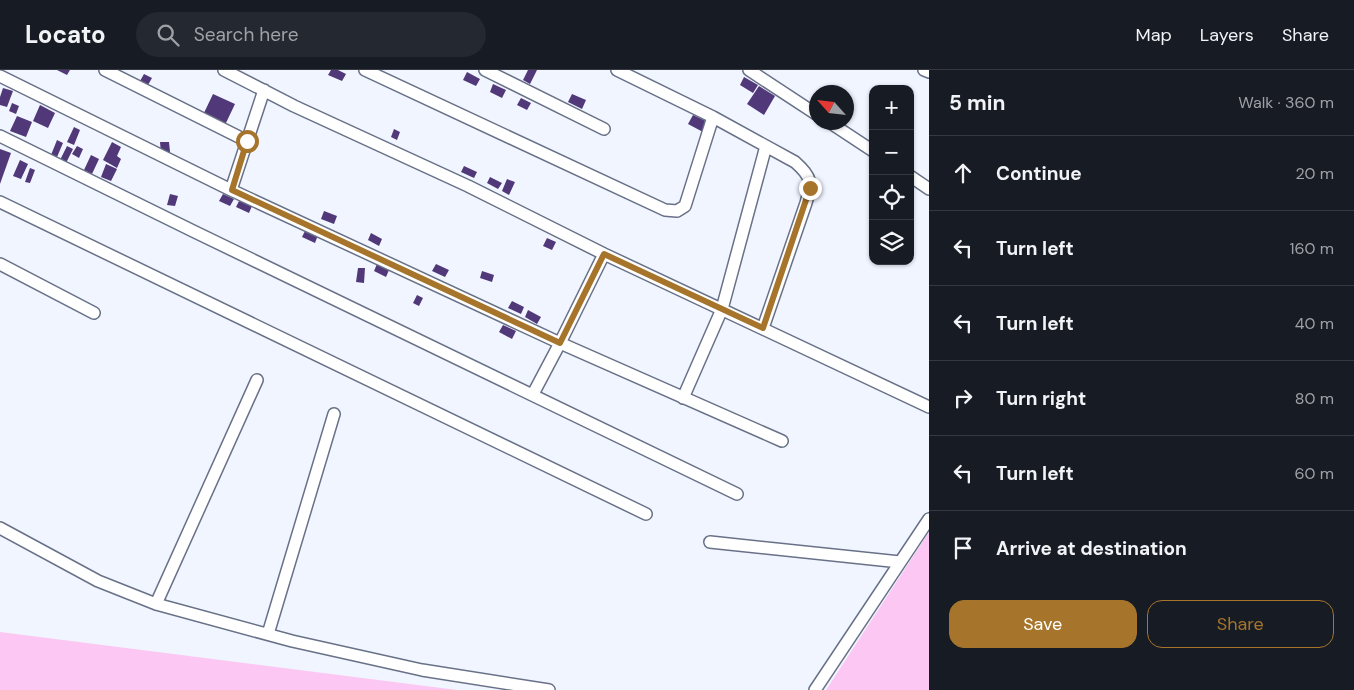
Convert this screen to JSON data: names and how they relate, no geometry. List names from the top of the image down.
{
  "north": "top left",
  "page": {
    "header": "Locato",
    "search": "Search here",
    "nav": ["Map", "Layers", "Share"],
    "heading": ["5 min", "Walk · 360 m"],
    "map_buttons": ["+", "−"],
    "list": [
      ["Continue", "20 m"],
      ["Turn left", "160 m"],
      ["Turn left", "40 m"],
      ["Turn right", "80 m"],
      ["Turn left", "60 m"],
      "Arrive at destination"
    ],
    "buttons": ["Save", "Share"]
  }
}
